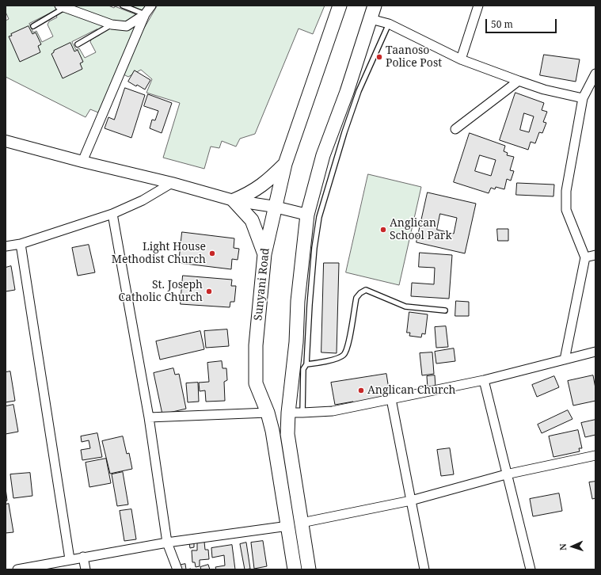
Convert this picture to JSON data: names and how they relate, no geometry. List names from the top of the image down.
{
  "streets": {
    "main road": ["Sunyani Road"]
  },
  "places": [
    "Taanoso Police Post",
    "Anglican School Park",
    "Light House Methodist Church",
    "St. Joseph Catholic Church",
    "Anglican Church"
  ],
  "scale_bar": "50 m",
  "north": "left"
}
